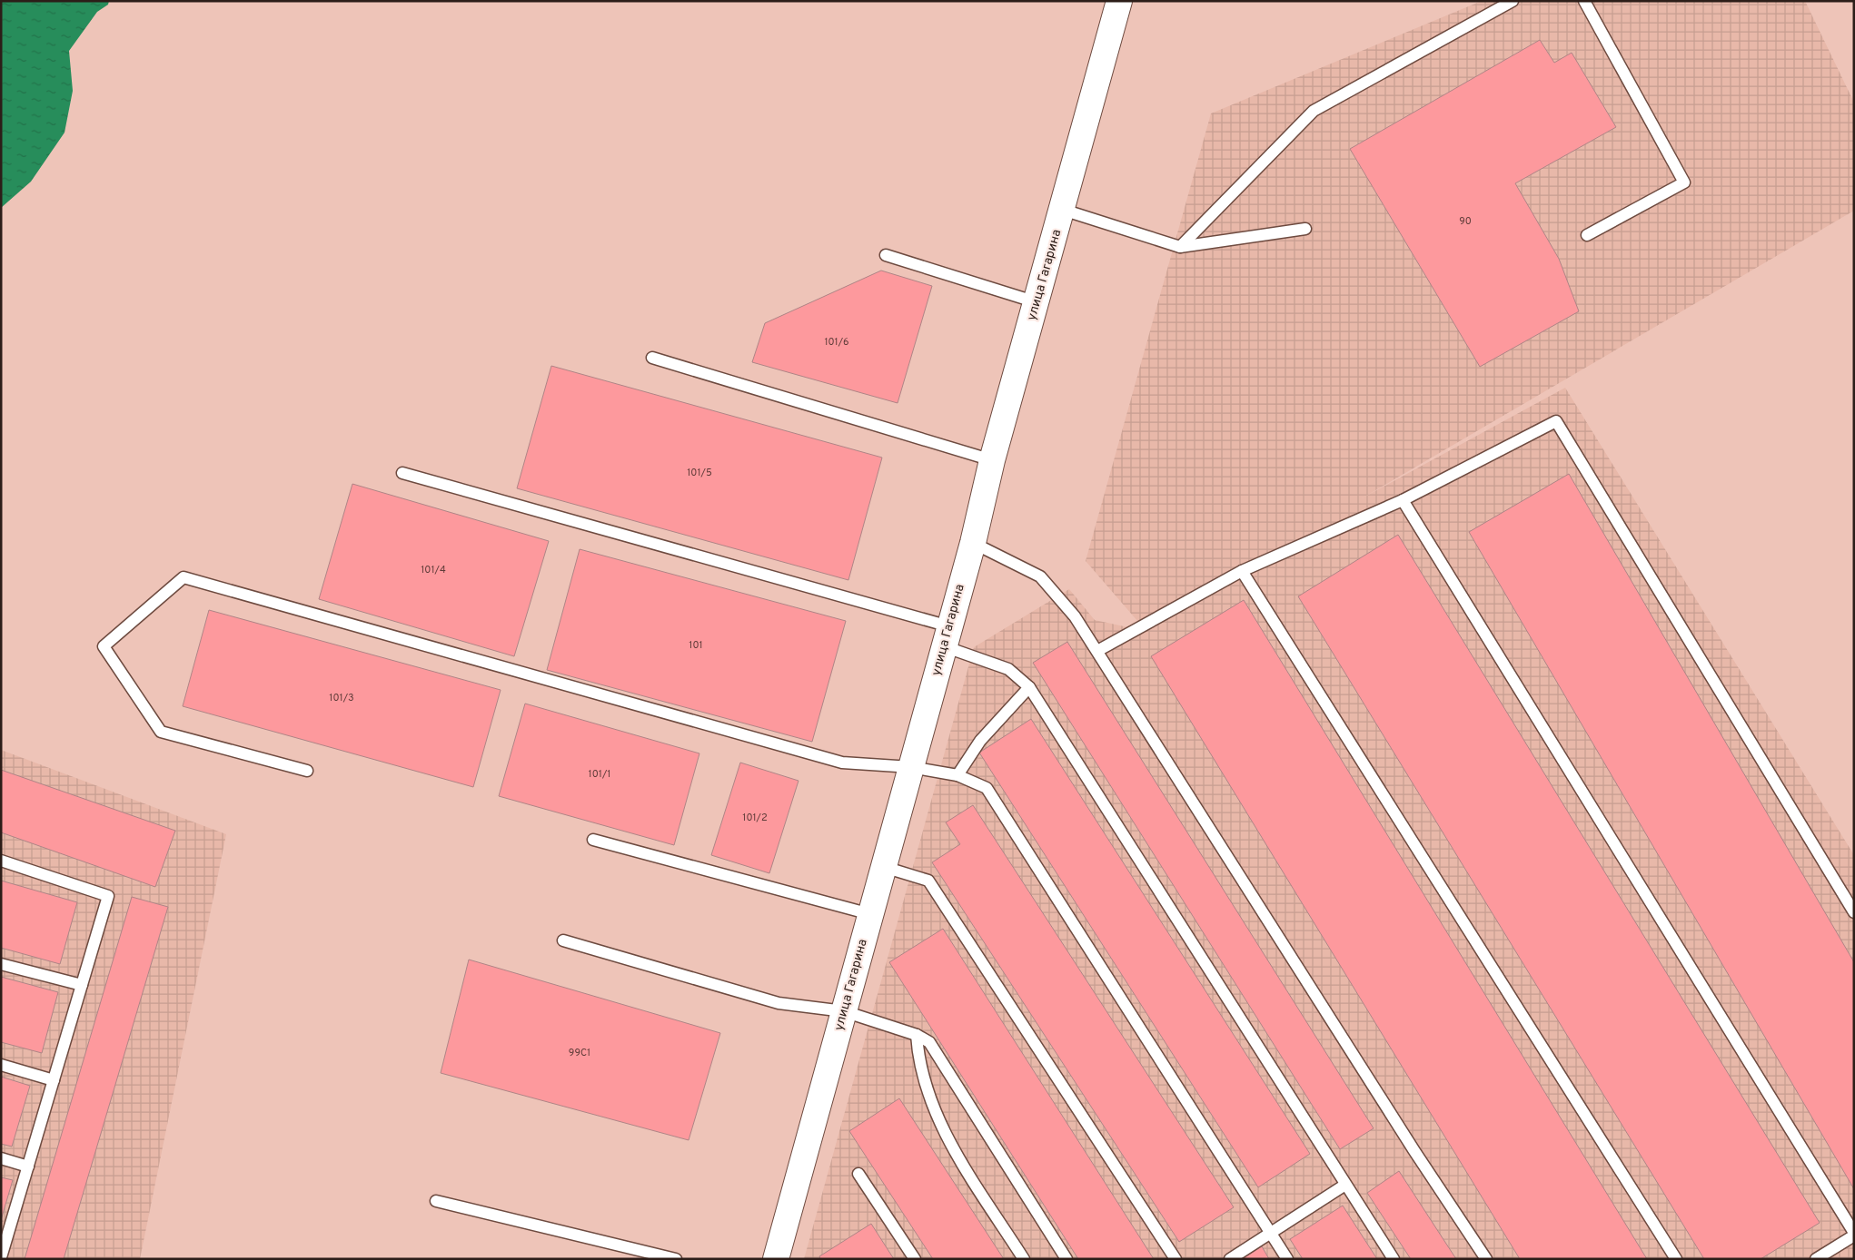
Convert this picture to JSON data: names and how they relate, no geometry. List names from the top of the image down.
{
  "streets": {
    "street": ["улица Гагарина"]
  },
  "house_numbers": [
    "90",
    "101/6",
    "101/5",
    "101/4",
    "101",
    "101/3",
    "101/1",
    "101/2",
    "99С1"
  ]
}
